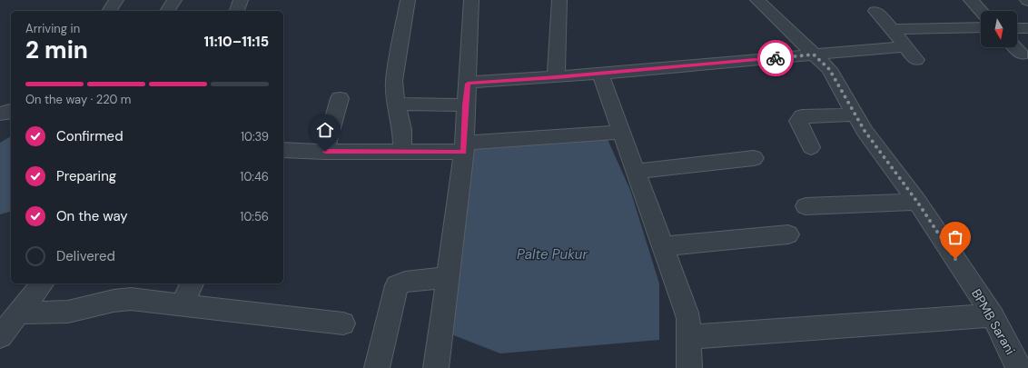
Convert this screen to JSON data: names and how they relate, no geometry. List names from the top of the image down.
{
  "streets": {
    "street": ["BPMB Sarani"]
  },
  "water": ["Palte Pukur"],
  "north": "bottom",
  "page": {
    "heading": ["2 min", "Arriving in", "11:10–11:15"],
    "bar": "On the way · 220 m",
    "list": [
      ["Confirmed", "10:39"],
      ["Preparing", "10:46"],
      ["On the way", "10:56"],
      "Delivered"
    ]
  }
}
